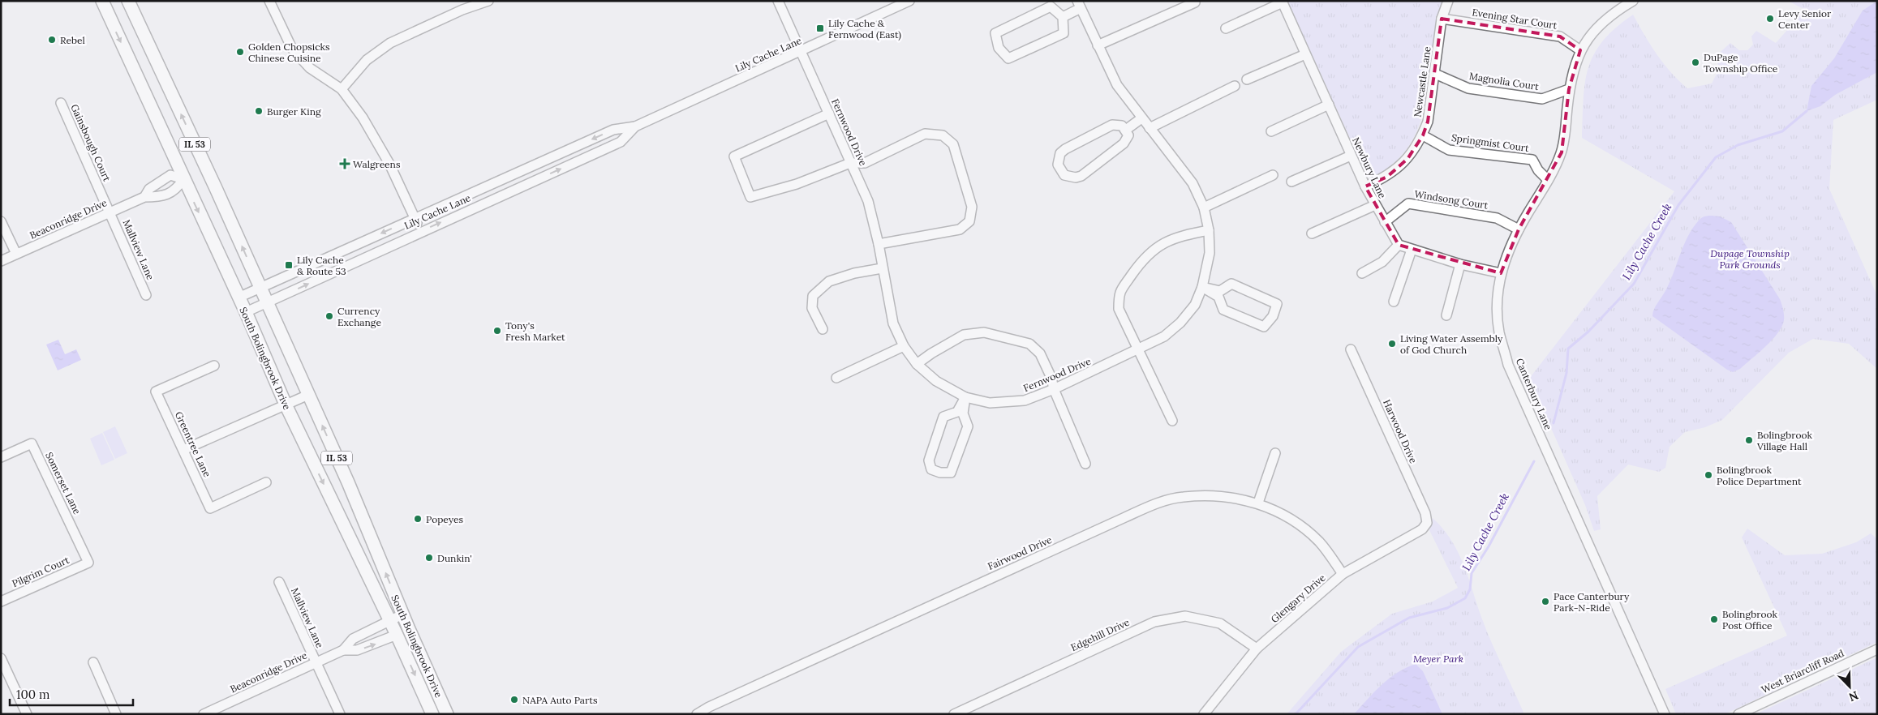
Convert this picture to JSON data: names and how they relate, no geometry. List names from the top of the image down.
{
  "streets": {
    "main road": ["IL 53", "South Bolingbrook Drive"],
    "street": [
      "Evening Star Court",
      "Lily Cache Lane",
      "Magnolia Court",
      "Newcastle Lane",
      "Fernwood Drive",
      "Gainsbough Court",
      "Springmist Court",
      "Newbury Lane",
      "Windsong Court",
      "Beaconridge Drive",
      "Mallview Lane",
      "Canterbury Lane",
      "Harwood Drive",
      "Greentree Lane",
      "Somerset Lane",
      "Fairwood Drive",
      "Pilgrim Court",
      "Glengary Drive",
      "Edgehill Drive",
      "West Briarcliff Road"
    ]
  },
  "crossings": [
    ["Evening Star Court", "Newcastle Lane"],
    ["Evening Star Court", "Canterbury Lane"],
    ["Lily Cache Lane", "Fernwood Drive"],
    ["Lily Cache Lane", "South Bolingbrook Drive"],
    ["Magnolia Court", "Newcastle Lane"],
    ["Magnolia Court", "Canterbury Lane"],
    ["Newcastle Lane", "Springmist Court"],
    ["Newcastle Lane", "Newbury Lane"],
    ["Gainsbough Court", "Beaconridge Drive"],
    ["Gainsbough Court", "Mallview Lane"],
    ["Springmist Court", "Canterbury Lane"],
    ["Newbury Lane", "Windsong Court"],
    ["Windsong Court", "Canterbury Lane"],
    ["Beaconridge Drive", "Mallview Lane"],
    ["Beaconridge Drive", "South Bolingbrook Drive"],
    ["Harwood Drive", "Glengary Drive"],
    ["Somerset Lane", "Pilgrim Court"],
    ["Fairwood Drive", "Glengary Drive"],
    ["Glengary Drive", "Edgehill Drive"]
  ],
  "water": ["Lily Cache Creek"],
  "parks": ["Dupage Township Park Grounds", "Meyer Park"],
  "places": {
    "other": [
      "Levy Senior Center",
      "Rebel",
      "Golden Chopsicks Chinese Cuisine",
      "DuPage Township Office",
      "Burger King",
      "Currency Exchange",
      "Tony's Fresh Market",
      "Living Water Assembly of God Church",
      "Bolingbrook Village Hall",
      "Bolingbrook Police Department",
      "Popeyes",
      "Dunkin'",
      "Pace Canterbury Park-N-Ride",
      "Bolingbrook Post Office",
      "NAPA Auto Parts"
    ],
    "transit": ["Lily Cache & Fernwood (East)", "Lily Cache & Route 53"],
    "health": ["Walgreens"]
  },
  "scale_bar": "100 m",
  "north": "bottom right"
}
